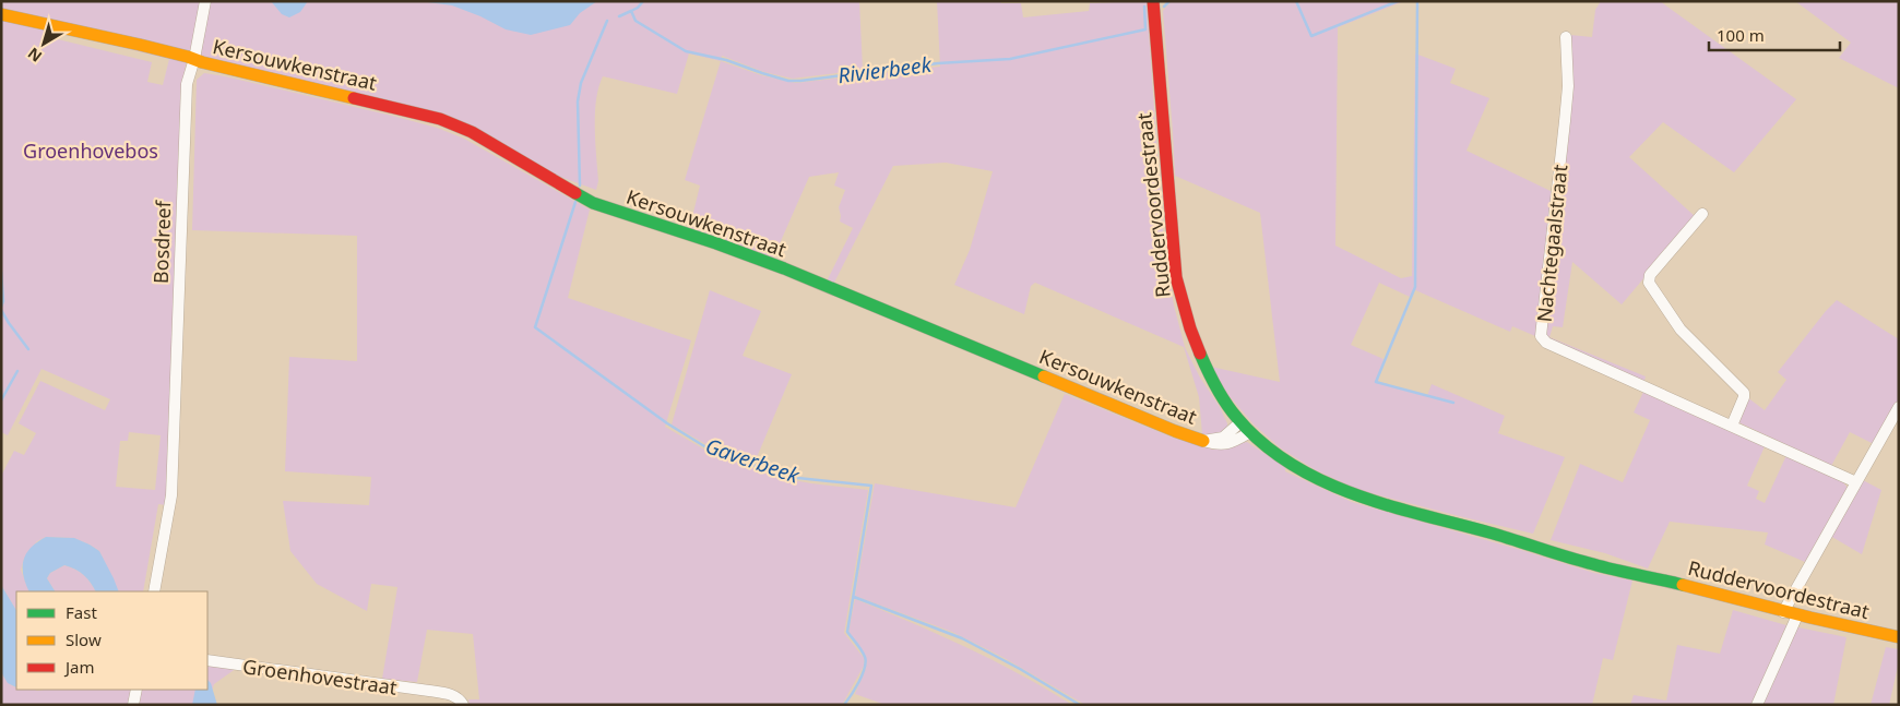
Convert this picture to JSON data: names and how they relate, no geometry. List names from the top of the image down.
{
  "streets": {
    "street": [
      "Kersouwkenstraat",
      "Ruddervoordestraat",
      "Bosdreef",
      "Nachtegaalstraat",
      "Groenhovestraat"
    ]
  },
  "crossings": [
    ["Kersouwkenstraat", "Bosdreef"]
  ],
  "water": ["Rivierbeek", "Gaverbeek"],
  "parks": ["Groenhovebos"],
  "legend": ["Fast", "Slow", "Jam"],
  "scale_bar": "100 m",
  "north": "bottom left"
}
